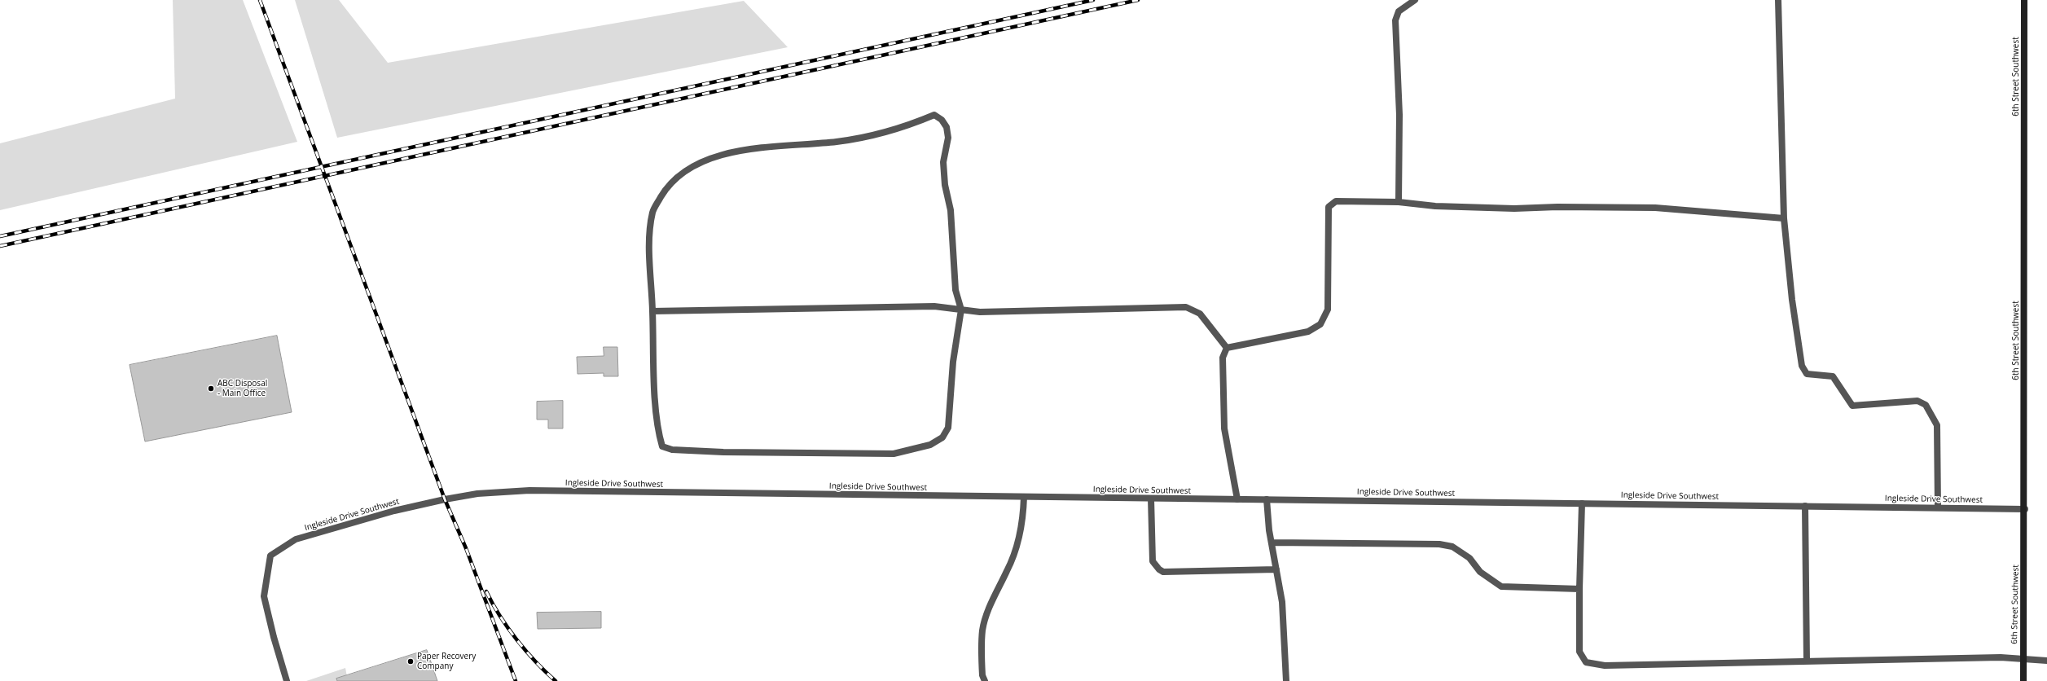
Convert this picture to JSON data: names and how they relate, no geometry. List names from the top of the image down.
{
  "streets": {
    "main road": ["6th Street Southwest"],
    "street": ["Ingleside Drive Southwest"]
  },
  "crossings": [
    ["6th Street Southwest", "Ingleside Drive Southwest"]
  ],
  "places": ["ABC Disposal - Main Office", "Paper Recovery Company"]
}
